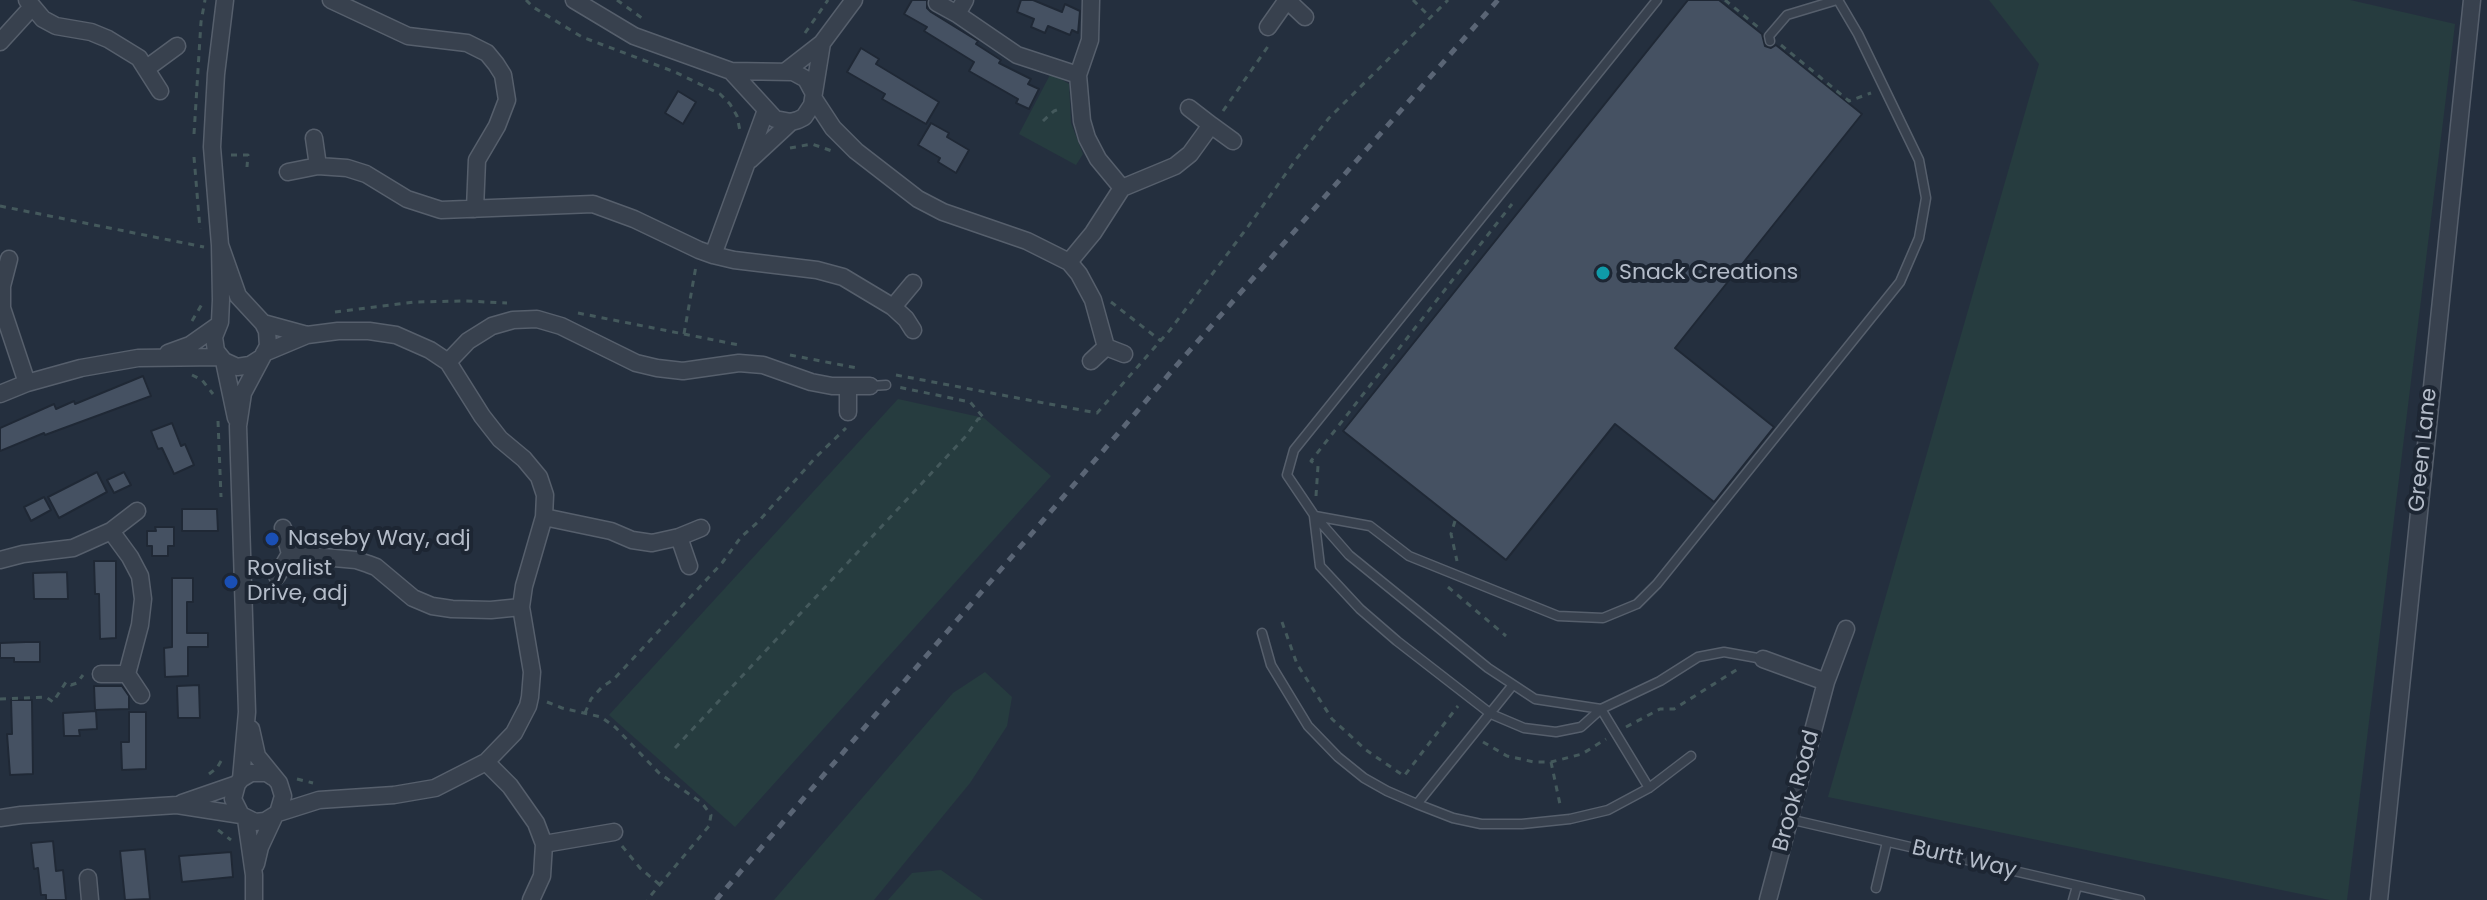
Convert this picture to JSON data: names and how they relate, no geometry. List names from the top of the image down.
{
  "streets": {
    "street": ["Green Lane", "Brook Road"],
    "lane": ["Burtt Way"]
  },
  "crossings": [
    ["Brook Road", "Burtt Way"]
  ],
  "places": ["Snack Creations", "Naseby Way, adj", "Royalist Drive, adj"]
}
